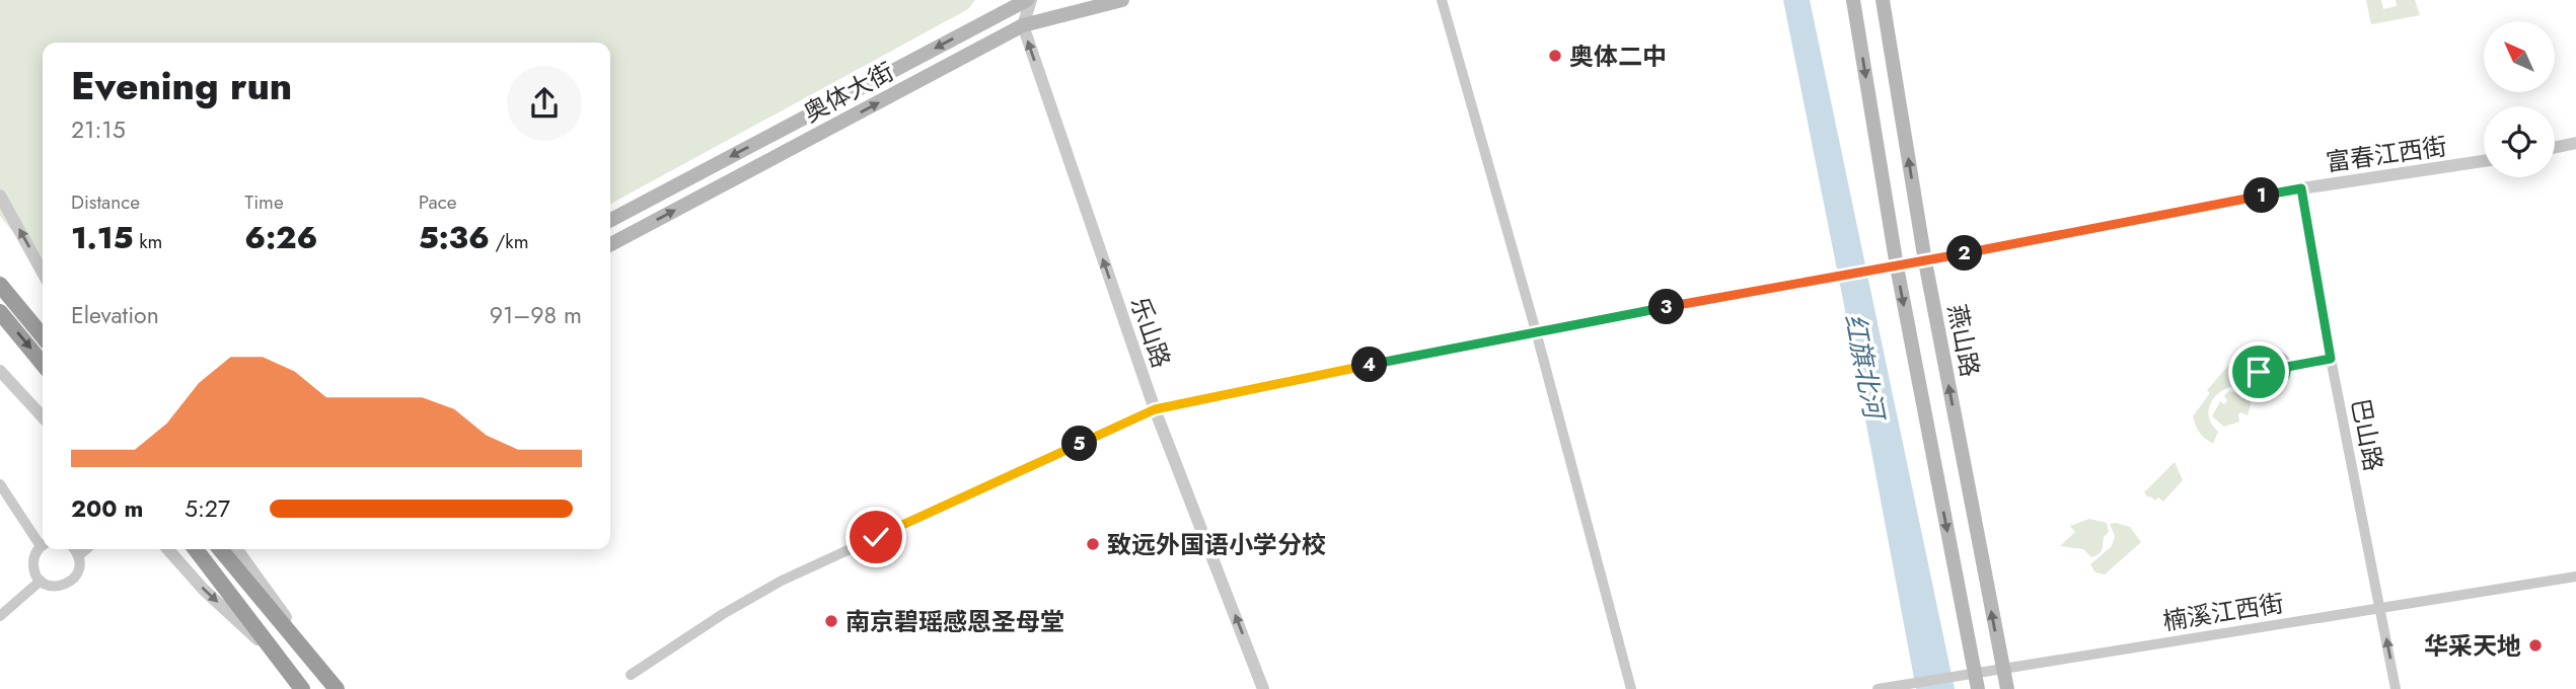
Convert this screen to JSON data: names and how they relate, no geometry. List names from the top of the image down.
{
  "streets": {
    "main road": ["奥体大街", "燕山路"],
    "street": [
      "富春江西街",
      "乐山路",
      "巴山路",
      "楠溪江西街"
    ]
  },
  "crossings": [
    ["奥体大街", "乐山路"],
    ["富春江西街", "乐山路"],
    ["富春江西街", "燕山路"],
    ["富春江西街", "巴山路"],
    ["燕山路", "楠溪江西街"],
    ["巴山路", "楠溪江西街"]
  ],
  "one_way": ["乐山路"],
  "water": ["红旗北河"],
  "places": [
    "奥体二中",
    "致远外国语小学分校",
    "南京碧瑶感恩圣母堂",
    "华采天地"
  ],
  "north": "top left",
  "page": {
    "heading": ["Evening run", "21:15"],
    "stats": [
      ["Distance", "1.15 km"],
      ["Time", "6:26"],
      ["Pace", "5:36 /km"]
    ],
    "pins": [
      "1",
      "2",
      "3",
      "4",
      "5"
    ],
    "chart": ["Elevation", "91–98 m"],
    "list": [
      {
        "name": "200 m",
        "note": "5:27"
      }
    ]
  }
}
